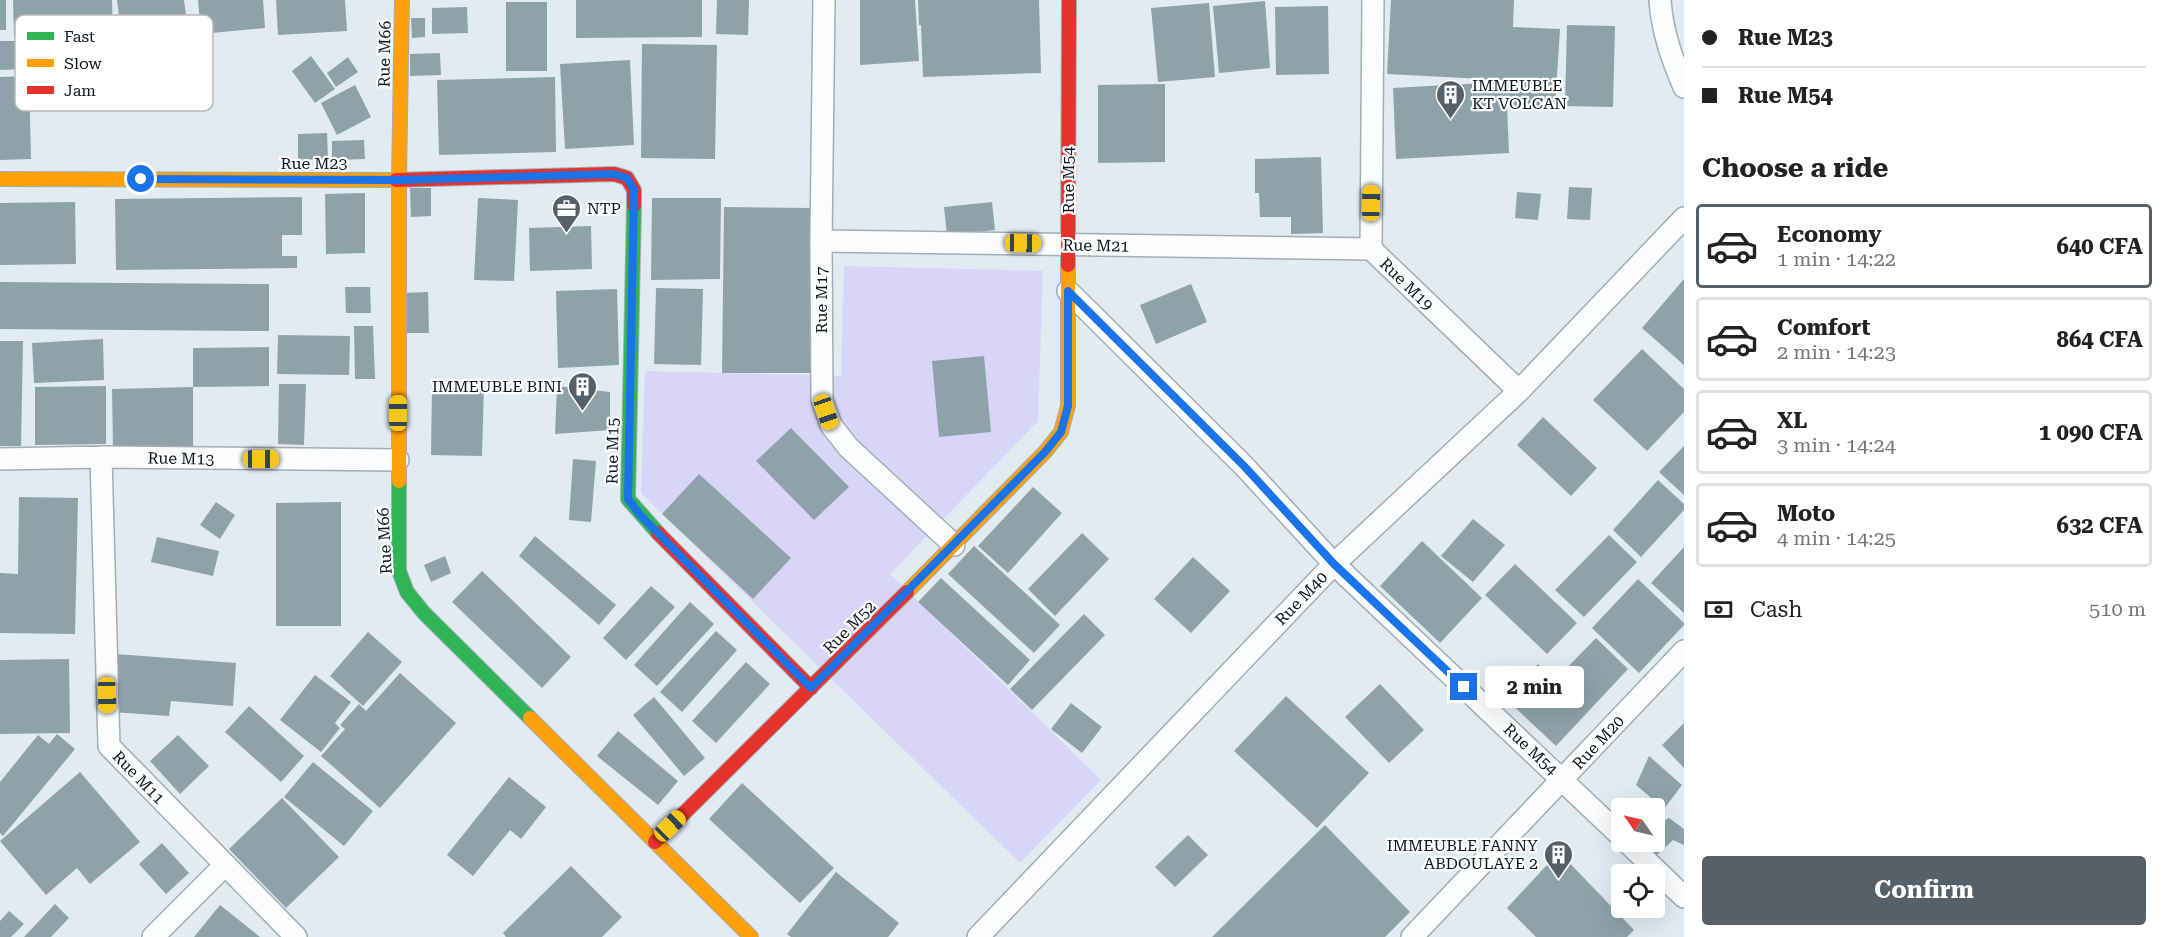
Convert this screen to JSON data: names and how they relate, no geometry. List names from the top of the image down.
{
  "streets": {
    "street": [
      "Rue M66",
      "Rue M23",
      "Rue M54",
      "Rue M21",
      "Rue M19",
      "Rue M17",
      "Rue M15",
      "Rue M13",
      "Rue M40",
      "Rue M52",
      "Rue M20",
      "Rue M11"
    ]
  },
  "crossings": [
    ["Rue M66", "Rue M23"],
    ["Rue M66", "Rue M13"],
    ["Rue M66", "Rue M52"],
    ["Rue M23", "Rue M15"],
    ["Rue M54", "Rue M21"],
    ["Rue M54", "Rue M40"],
    ["Rue M54", "Rue M52"],
    ["Rue M54", "Rue M20"],
    ["Rue M21", "Rue M19"],
    ["Rue M21", "Rue M17"],
    ["Rue M19", "Rue M40"],
    ["Rue M17", "Rue M52"],
    ["Rue M15", "Rue M52"],
    ["Rue M13", "Rue M11"]
  ],
  "places": {
    "building": ["IMMEUBLE KT VOLCAN", "IMMEUBLE BINI", "IMMEUBLE FANNY ABDOULAYE 2"],
    "office": ["NTP"]
  },
  "legend": ["Fast", "Slow", "Jam"],
  "north": "top left",
  "page": {
    "banner": ["Rue M23", "Rue M54"],
    "heading": "Choose a ride",
    "list": [
      {
        "name": "Economy",
        "note": "1 min · 14:22",
        "value": "640 CFA"
      },
      {
        "name": "Comfort",
        "note": "2 min · 14:23",
        "value": "864 CFA"
      },
      {
        "name": "XL",
        "note": "3 min · 14:24",
        "value": "1 090 CFA"
      },
      {
        "name": "Moto",
        "note": "4 min · 14:25",
        "value": "632 CFA"
      }
    ],
    "pay": ["Cash", "510 m"],
    "bubble": "2 min",
    "buttons": "Confirm"
  }
}
